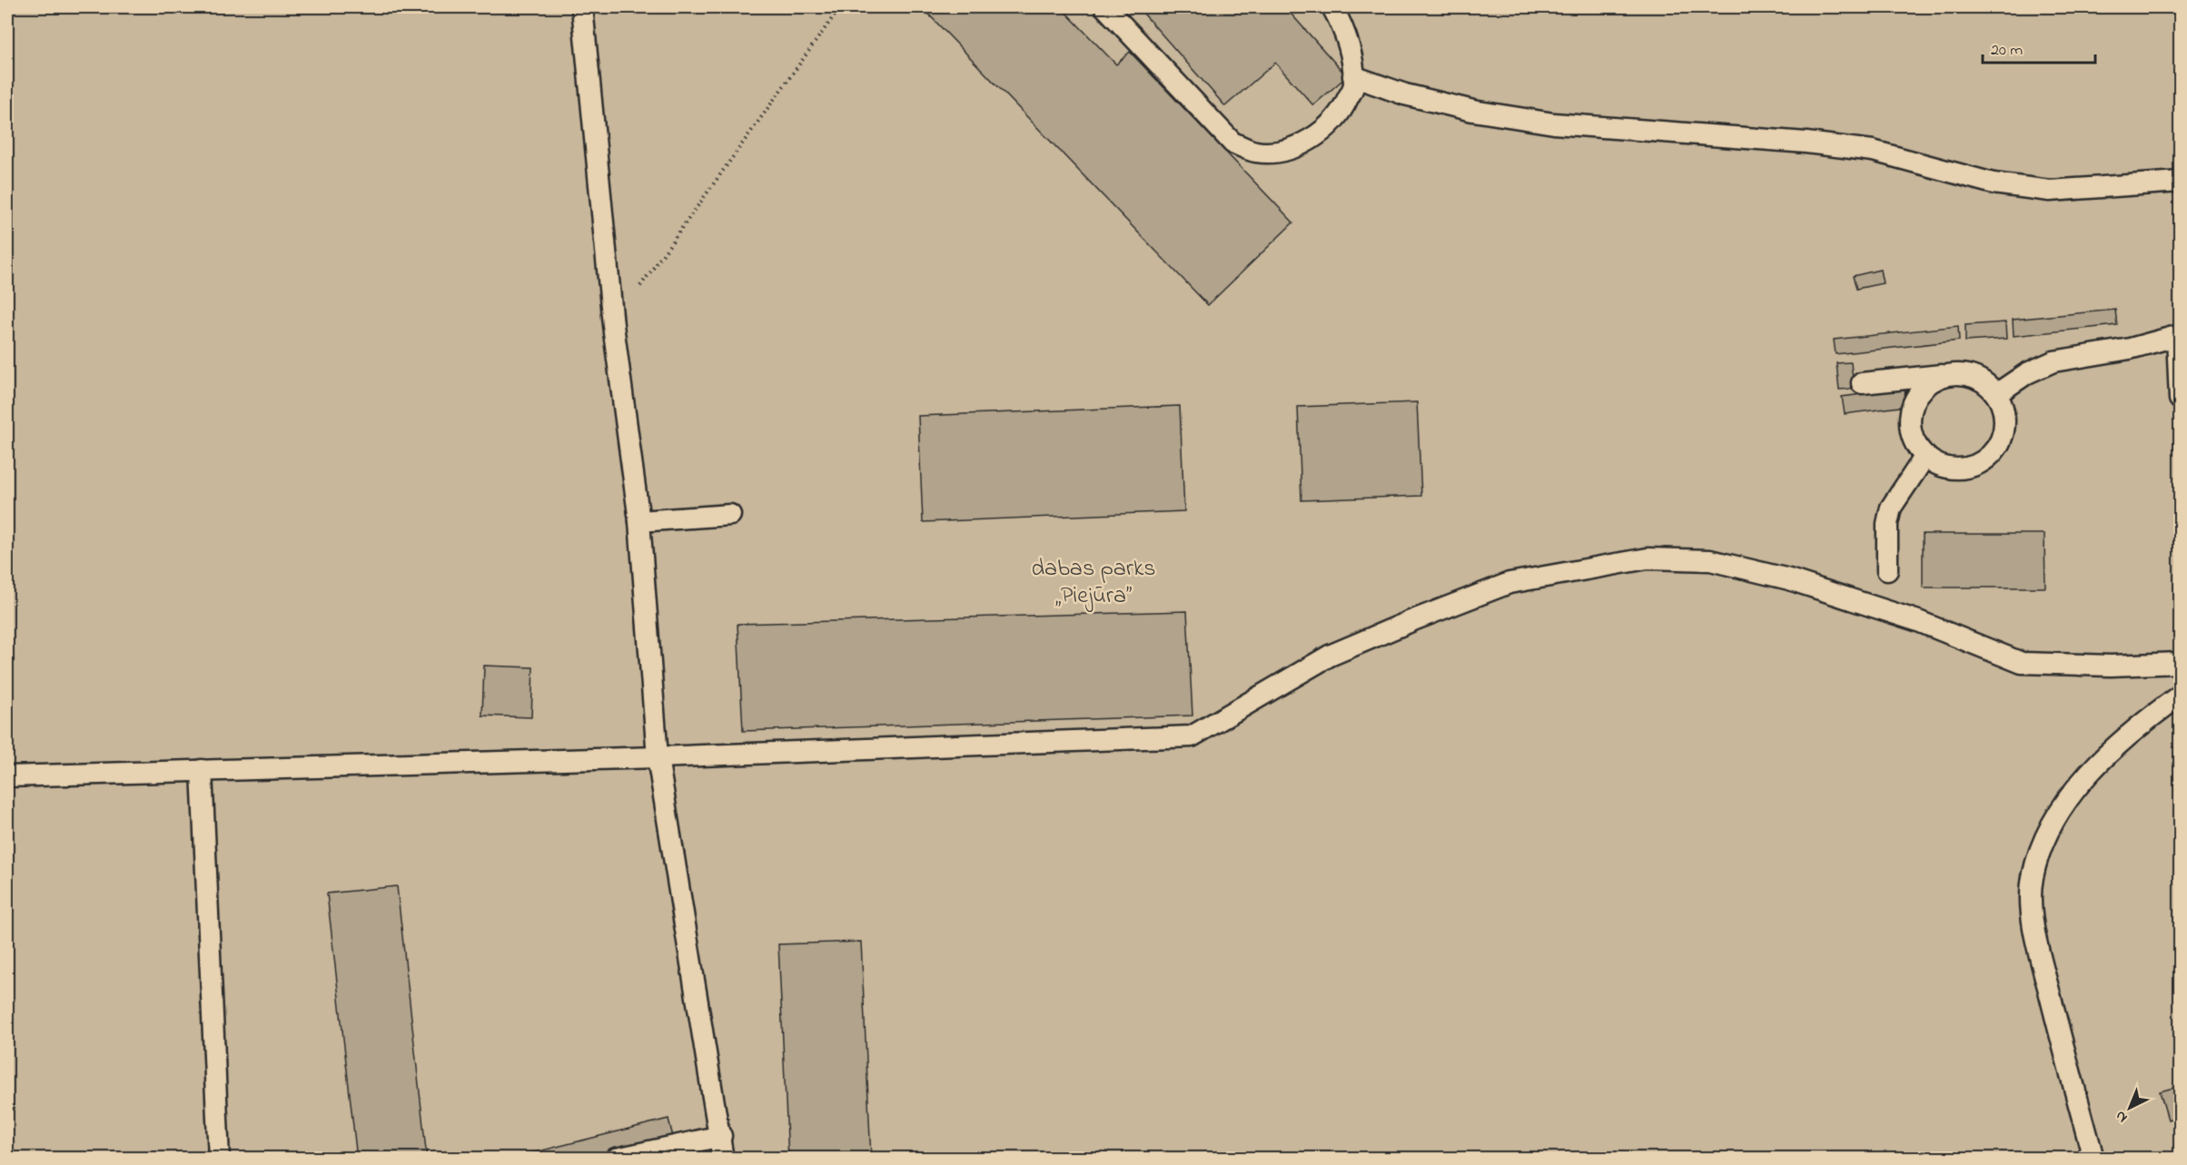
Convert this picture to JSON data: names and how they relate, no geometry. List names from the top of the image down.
{
  "parks": ["dabas parks „Piejūra”"],
  "scale_bar": "20 m",
  "north": "bottom left"
}
